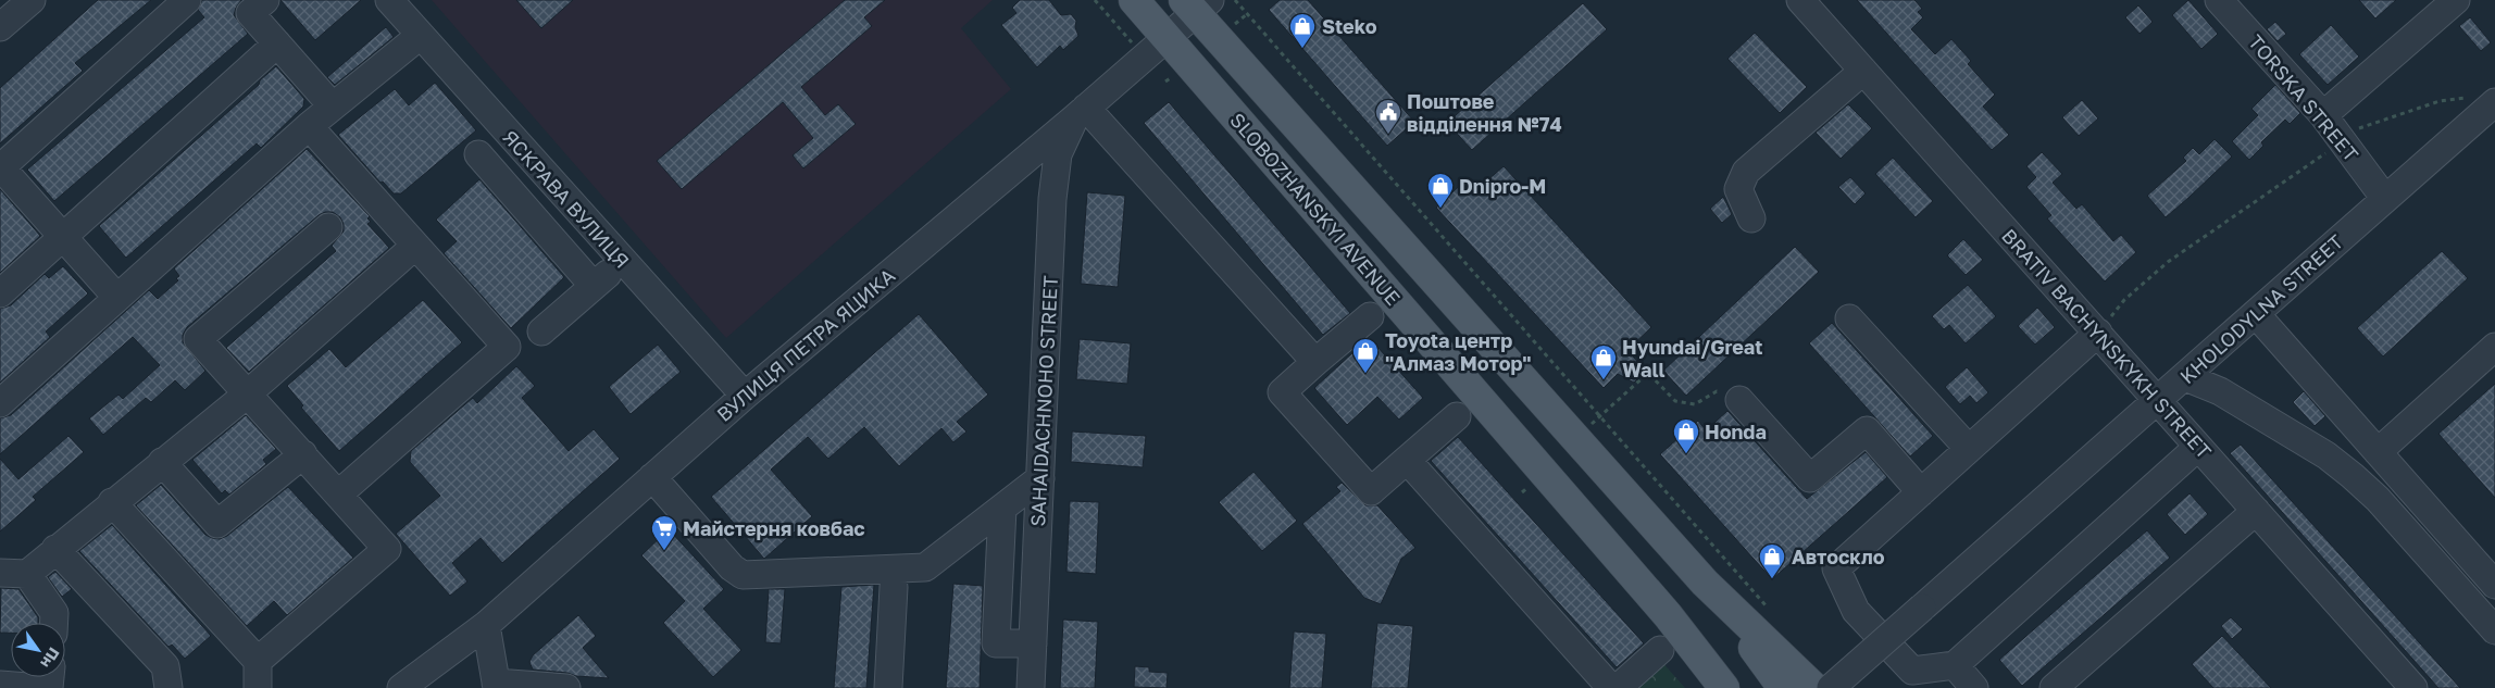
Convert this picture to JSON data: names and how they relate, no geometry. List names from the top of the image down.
{
  "streets": {
    "main road": ["SLOBOZHANSKYI AVENUE"],
    "street": [
      "TORSKA STREET",
      "ЯСКРАВА ВУЛИЦЯ",
      "KHOLODYLNA STREET",
      "BRATIV BACHYNSKYKH STREET",
      "ВУЛИЦЯ ПЕТРА ЯЦИКА",
      "SAHAIDACHNOHO STREET"
    ]
  },
  "crossings": [
    ["TORSKA STREET", "KHOLODYLNA STREET"],
    ["ЯСКРАВА ВУЛИЦЯ", "ВУЛИЦЯ ПЕТРА ЯЦИКА"],
    ["SLOBOZHANSKYI AVENUE", "ВУЛИЦЯ ПЕТРА ЯЦИКА"],
    ["KHOLODYLNA STREET", "BRATIV BACHYNSKYKH STREET"],
    ["ВУЛИЦЯ ПЕТРА ЯЦИКА", "SAHAIDACHNOHO STREET"]
  ],
  "places": {
    "shop": [
      "Steko",
      "Dnipro-M",
      "Toyota центр \"Алмаз Мотор\"",
      "Hyundai/Great Wall",
      "Honda",
      "Автоскло"
    ],
    "public building": ["Поштове відділення №74"],
    "supermarket": ["Майстерня ковбас"]
  },
  "north": "bottom right"
}
